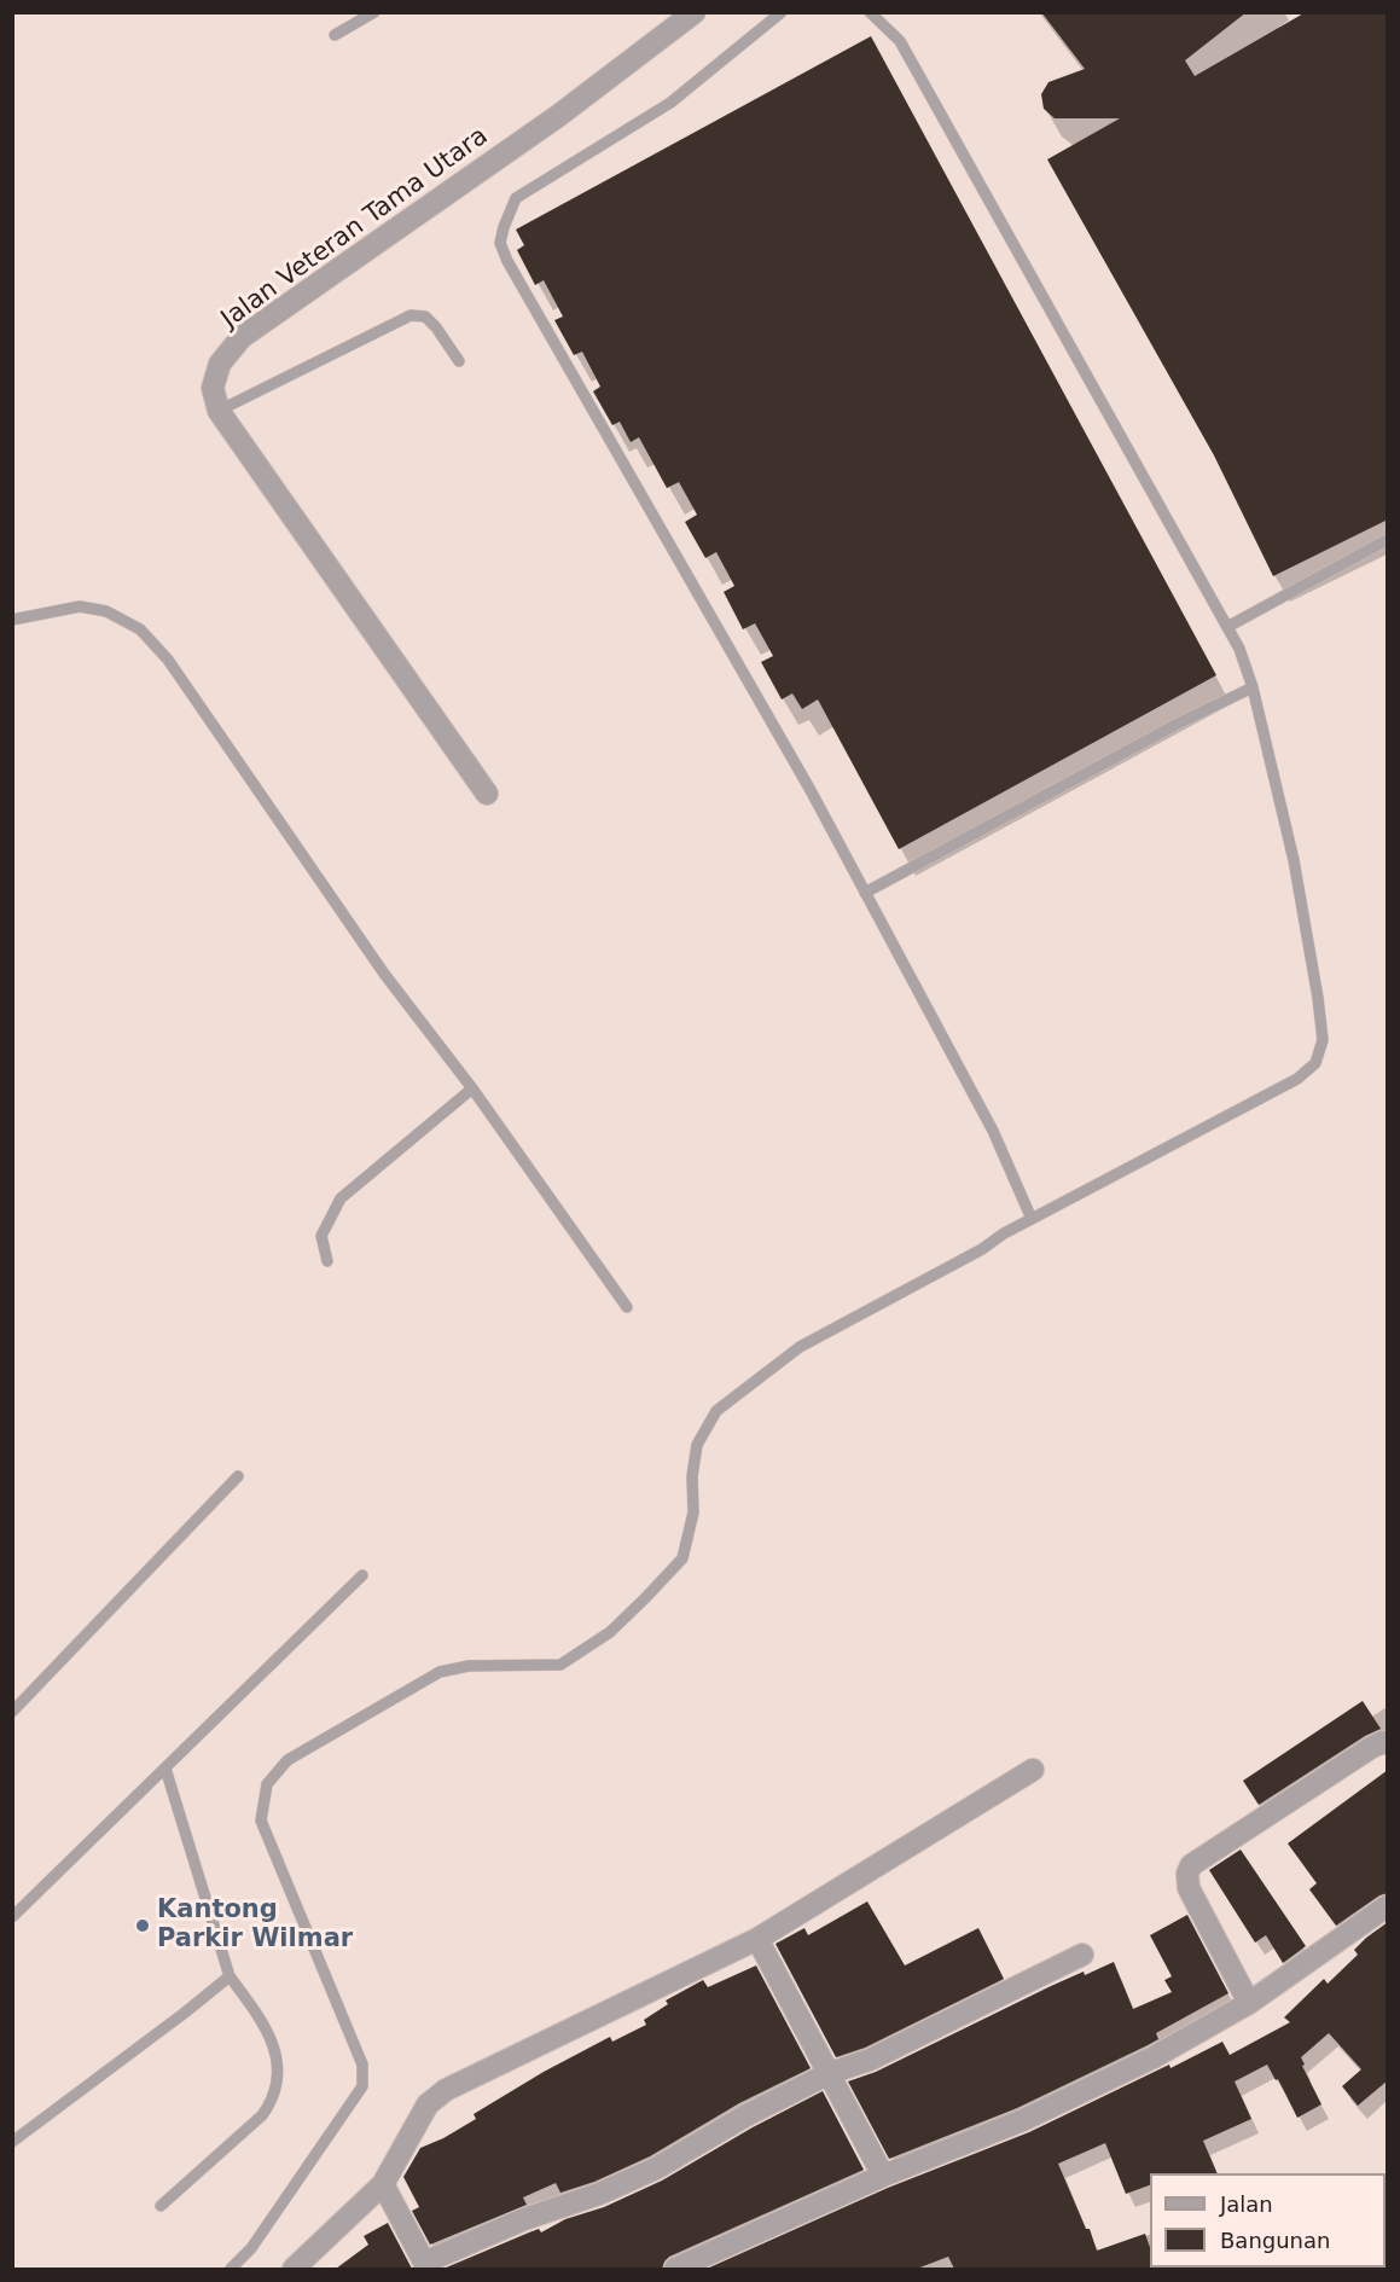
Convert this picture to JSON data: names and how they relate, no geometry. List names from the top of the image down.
{
  "streets": {
    "street": ["Jalan Veteran Tama Utara"]
  },
  "places": ["Kantong Parkir Wilmar"],
  "legend": ["Jalan", "Bangunan"]
}
